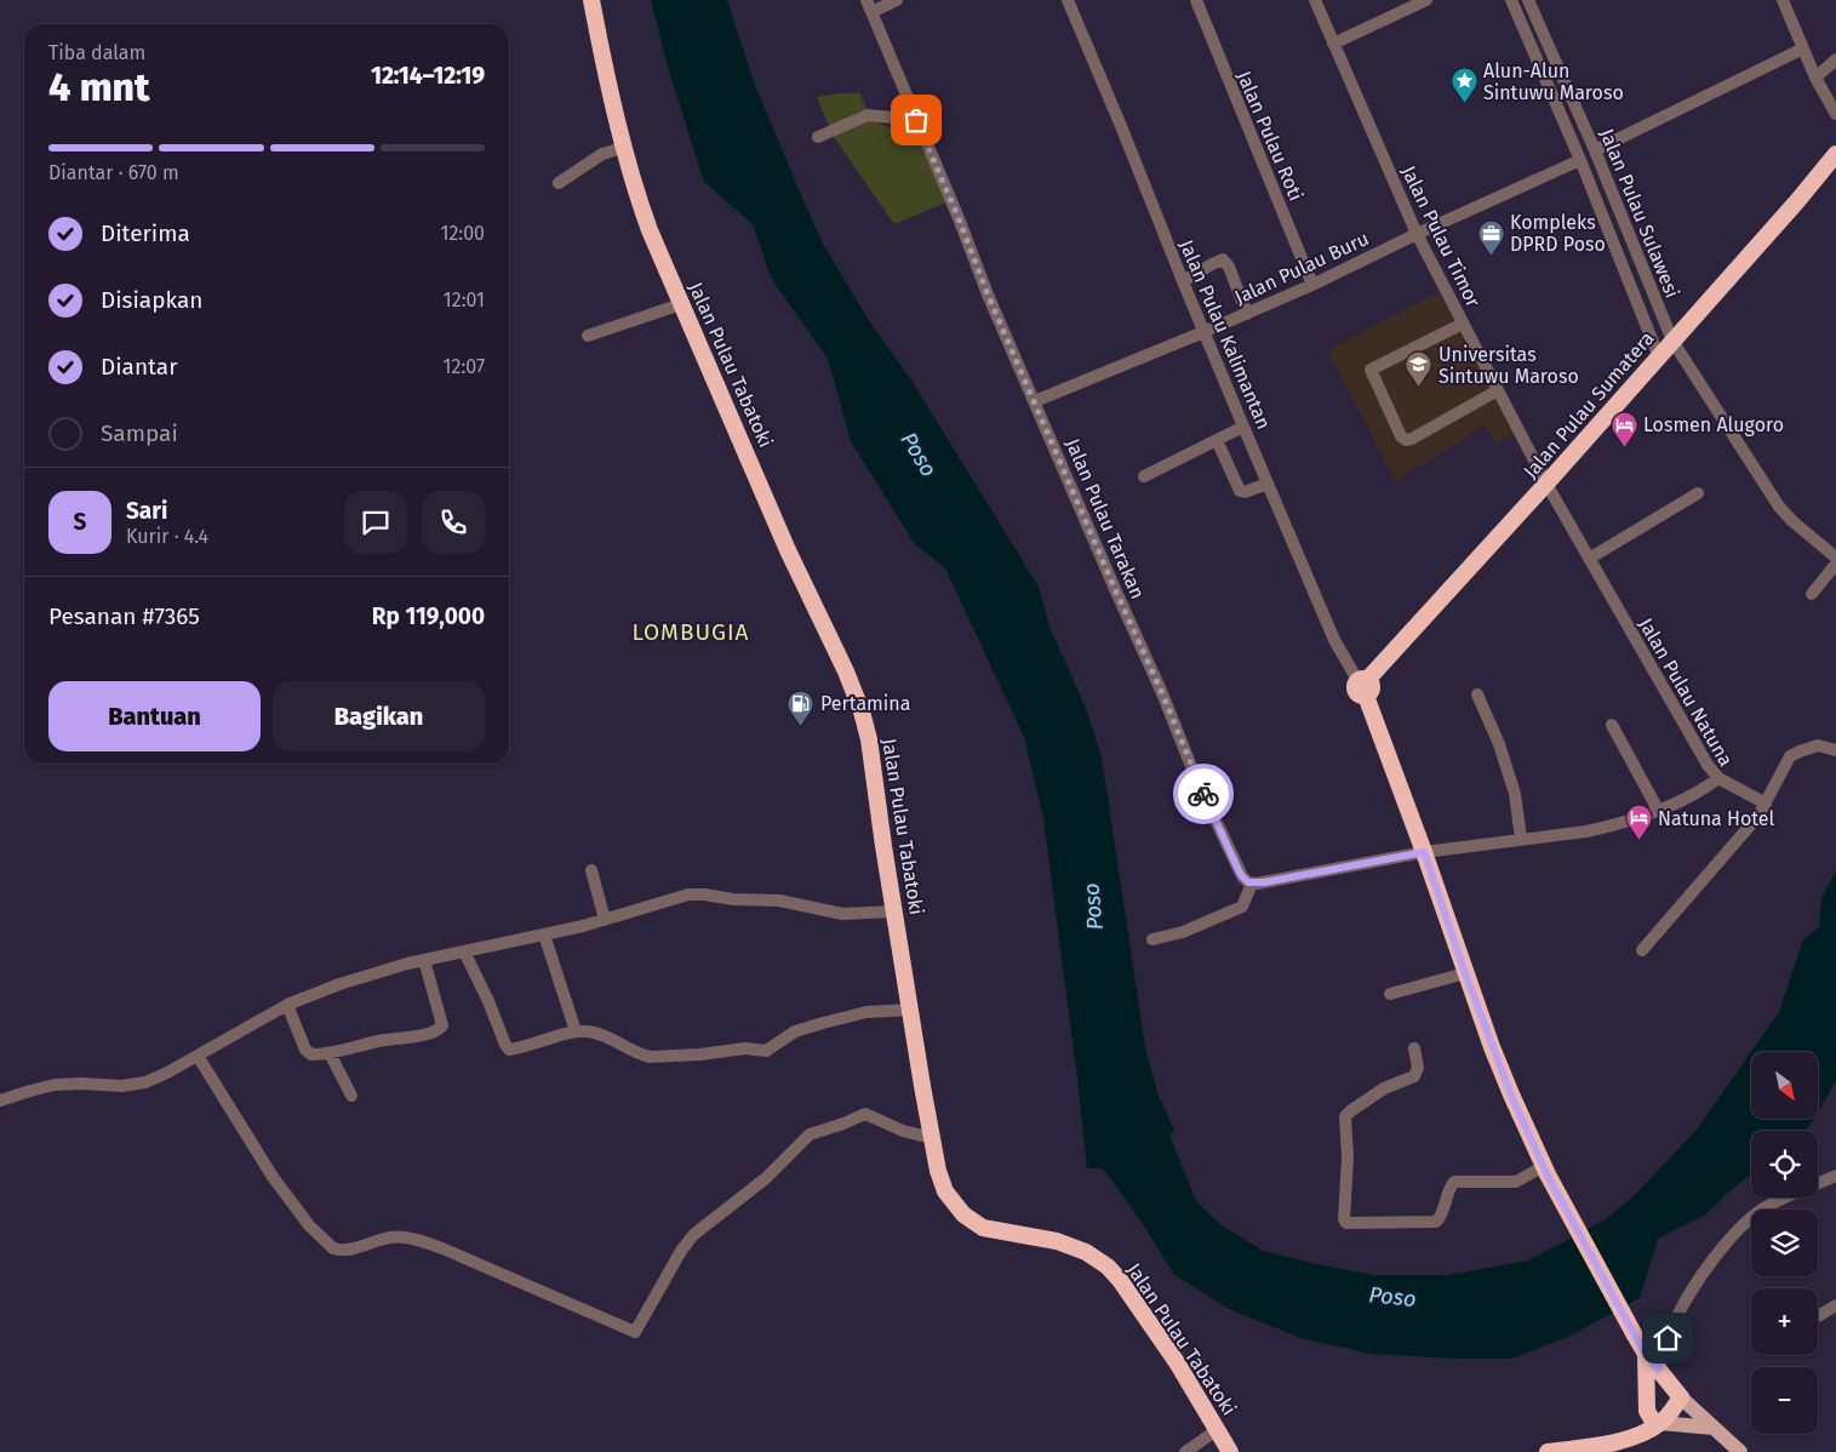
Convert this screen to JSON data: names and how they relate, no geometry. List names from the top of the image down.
{
  "streets": {
    "highway": ["Jalan Pulau Tabatoki", "Jalan Pulau Sumatera"],
    "street": [
      "Jalan Pulau Roti",
      "Jalan Pulau Sulawesi",
      "Jalan Pulau Timor",
      "Jalan Pulau Buru",
      "Jalan Pulau Kalimantan",
      "Jalan Pulau Tarakan",
      "Jalan Pulau Natuna"
    ]
  },
  "crossings": [
    ["Jalan Pulau Roti", "Jalan Pulau Buru"],
    ["Jalan Pulau Sulawesi", "Jalan Pulau Buru"],
    ["Jalan Pulau Sulawesi", "Jalan Pulau Sumatera"],
    ["Jalan Pulau Timor", "Jalan Pulau Buru"],
    ["Jalan Pulau Timor", "Jalan Pulau Sumatera"],
    ["Jalan Pulau Timor", "Jalan Pulau Natuna"],
    ["Jalan Pulau Buru", "Jalan Pulau Kalimantan"],
    ["Jalan Pulau Buru", "Jalan Pulau Tarakan"],
    ["Jalan Pulau Kalimantan", "Jalan Pulau Sumatera"],
    ["Jalan Pulau Sumatera", "Jalan Pulau Natuna"]
  ],
  "districts": ["LOMBUGIA"],
  "water": ["Poso"],
  "places": {
    "place": ["Alun-Alun Sintuwu Maroso"],
    "office": ["Kompleks DPRD Poso"],
    "school or university": ["Universitas Sintuwu Maroso"],
    "hotel": ["Losmen Alugoro", "Natuna Hotel"],
    "fuel station": ["Pertamina"]
  },
  "north": "bottom right",
  "page": {
    "heading": ["4 mnt", "Tiba dalam", "12:14–12:19"],
    "panel": [
      "Sari",
      "Kurir · 4.4",
      "Pesanan #7365",
      "Rp 119,000"
    ],
    "bar": "Diantar · 670 m",
    "list": [
      ["Diterima", "12:00"],
      ["Disiapkan", "12:01"],
      ["Diantar", "12:07"],
      "Sampai"
    ],
    "round": "S",
    "buttons": ["Bantuan", "Bagikan"],
    "map_buttons": ["+", "−"]
  }
}
